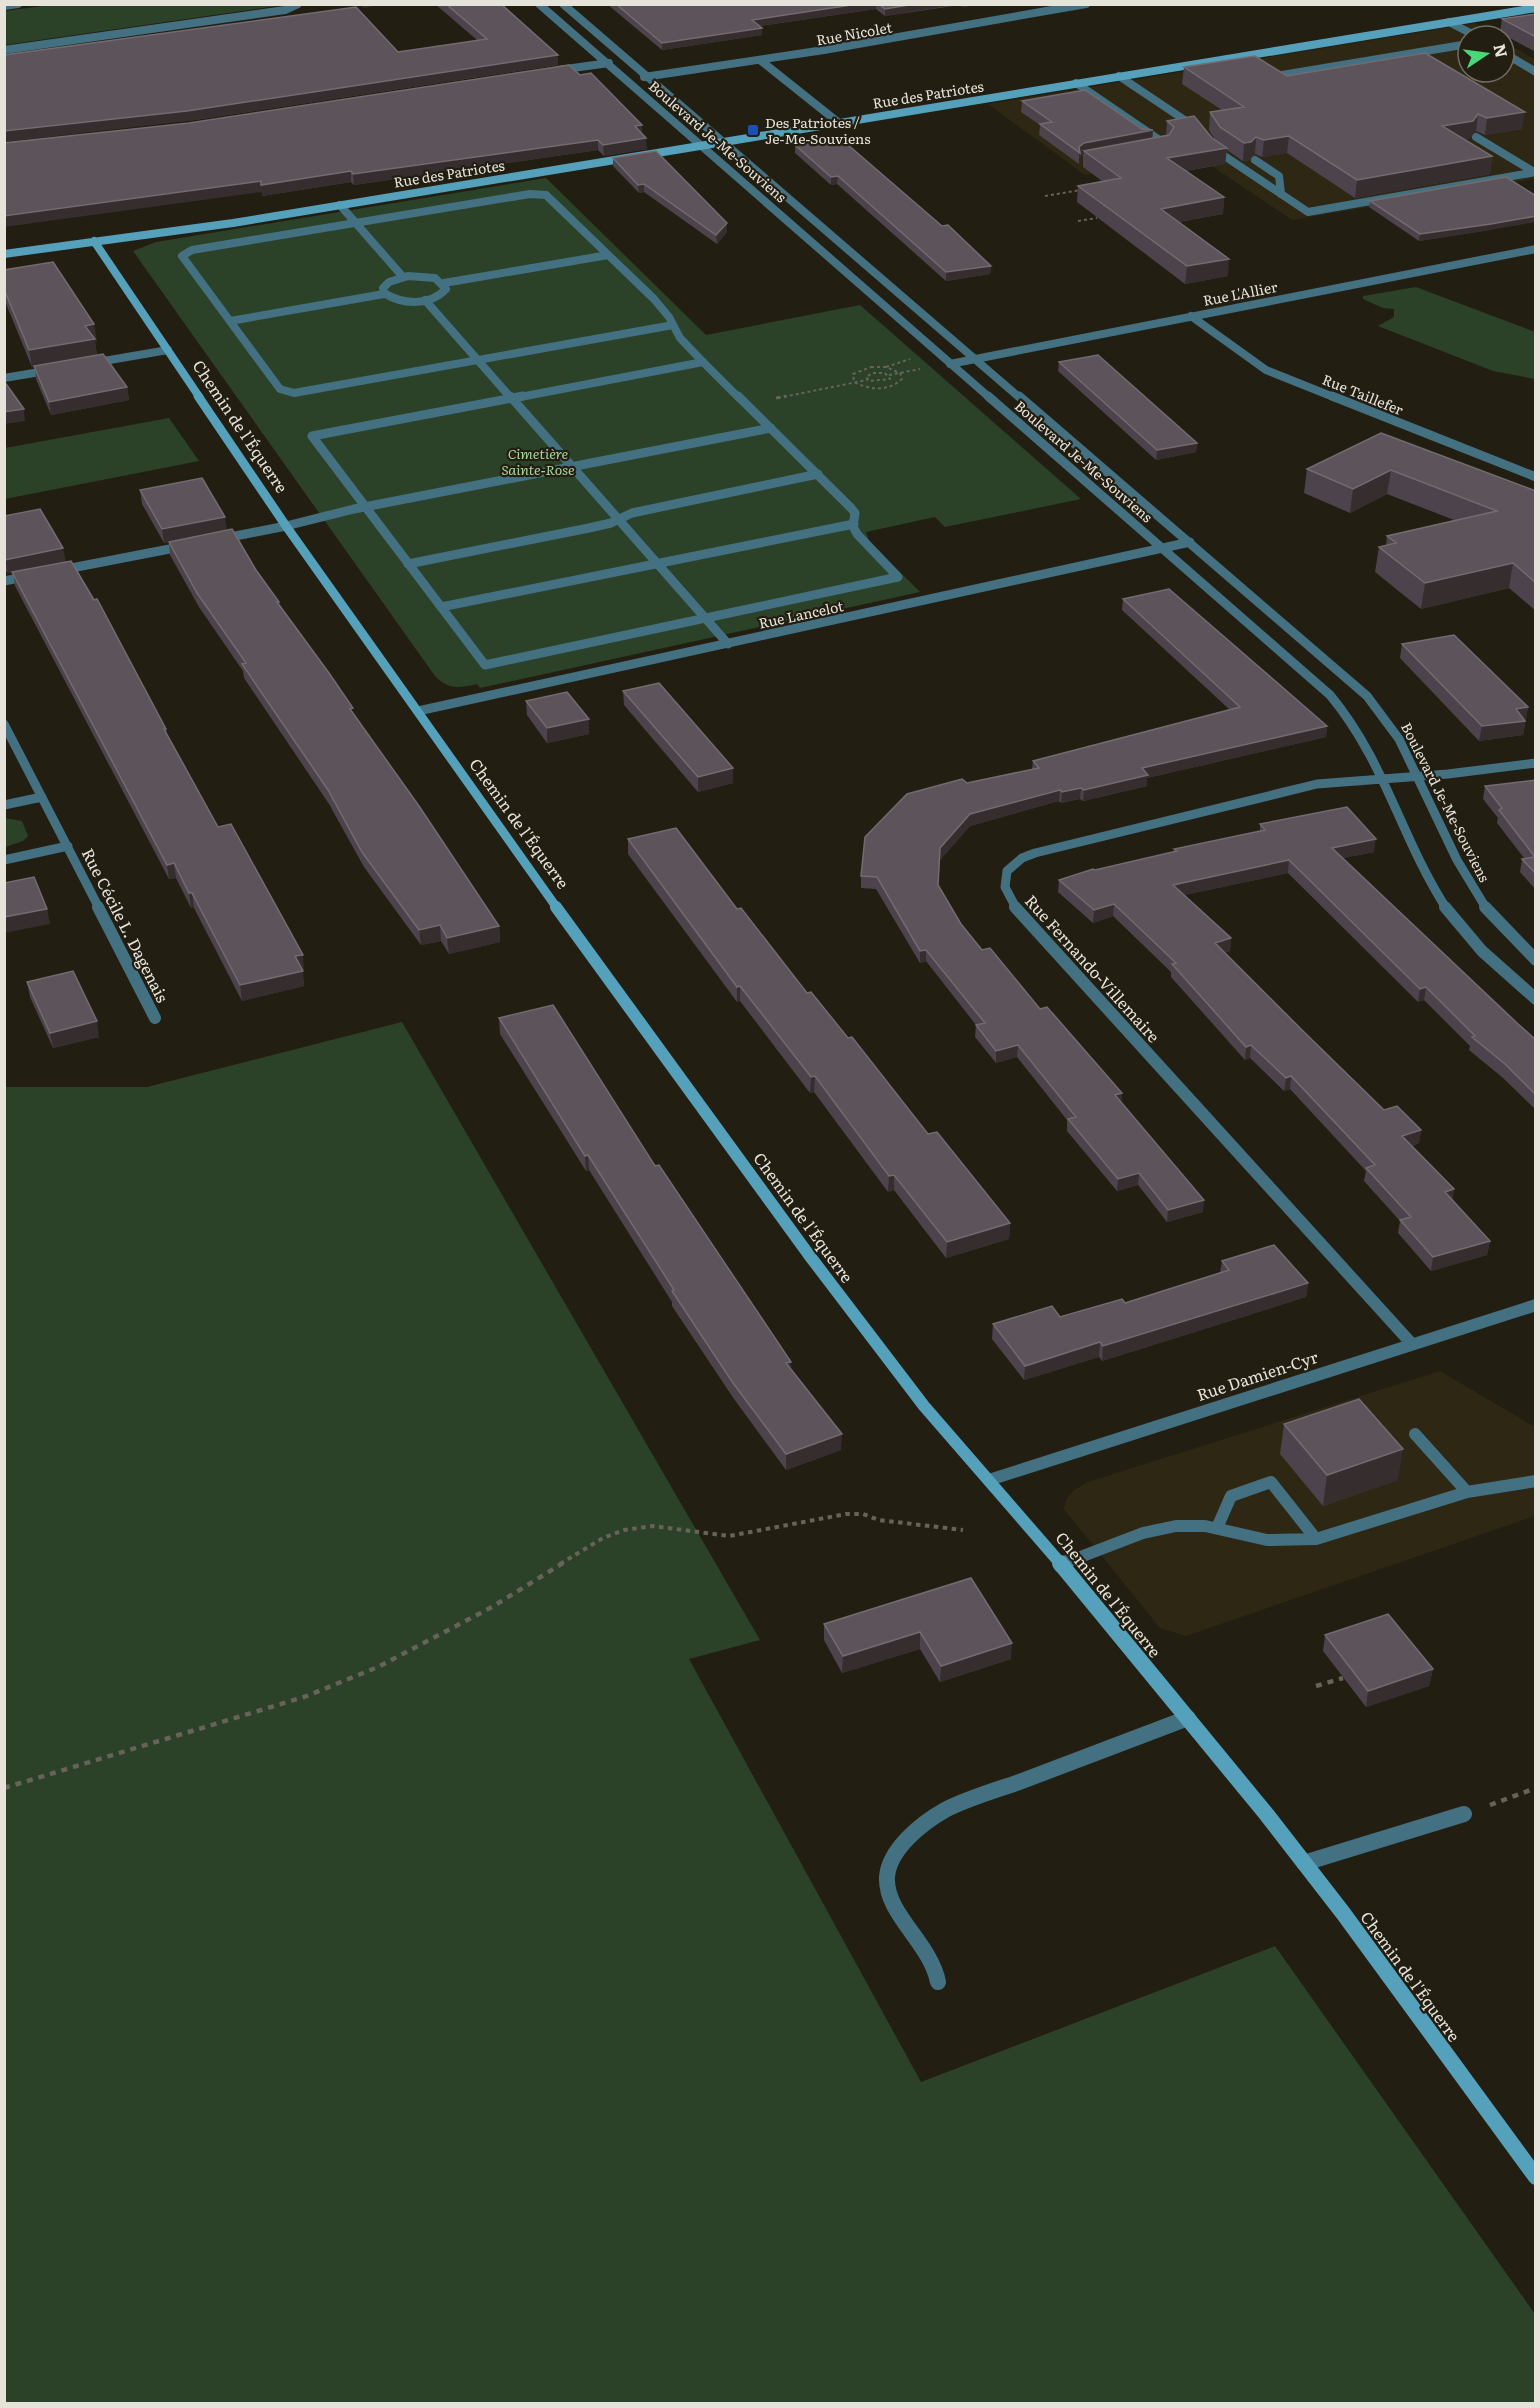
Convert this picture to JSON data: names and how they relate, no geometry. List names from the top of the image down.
{
  "streets": {
    "street": [
      "Rue Nicolet",
      "Rue des Patriotes",
      "Boulevard Je-Me-Souviens",
      "Rue L'Allier",
      "Rue Taillefer",
      "Chemin de l'Équerre",
      "Rue Lancelot",
      "Rue Cécile L. Dagenais",
      "Rue Fernando-Villemaire",
      "Rue Damien-Cyr"
    ]
  },
  "crossings": [
    ["Rue Nicolet", "Boulevard Je-Me-Souviens"],
    ["Rue des Patriotes", "Boulevard Je-Me-Souviens"],
    ["Rue des Patriotes", "Chemin de l'Équerre"],
    ["Boulevard Je-Me-Souviens", "Rue L'Allier"],
    ["Boulevard Je-Me-Souviens", "Rue Lancelot"],
    ["Boulevard Je-Me-Souviens", "Rue Fernando-Villemaire"],
    ["Rue L'Allier", "Rue Taillefer"],
    ["Chemin de l'Équerre", "Rue Lancelot"],
    ["Chemin de l'Équerre", "Rue Damien-Cyr"],
    ["Rue Fernando-Villemaire", "Rue Damien-Cyr"]
  ],
  "parks": ["Cimetière Sainte-Rose"],
  "places": {
    "transit": ["Des Patriotes / Je-Me-Souviens"]
  },
  "north": "right"
}
